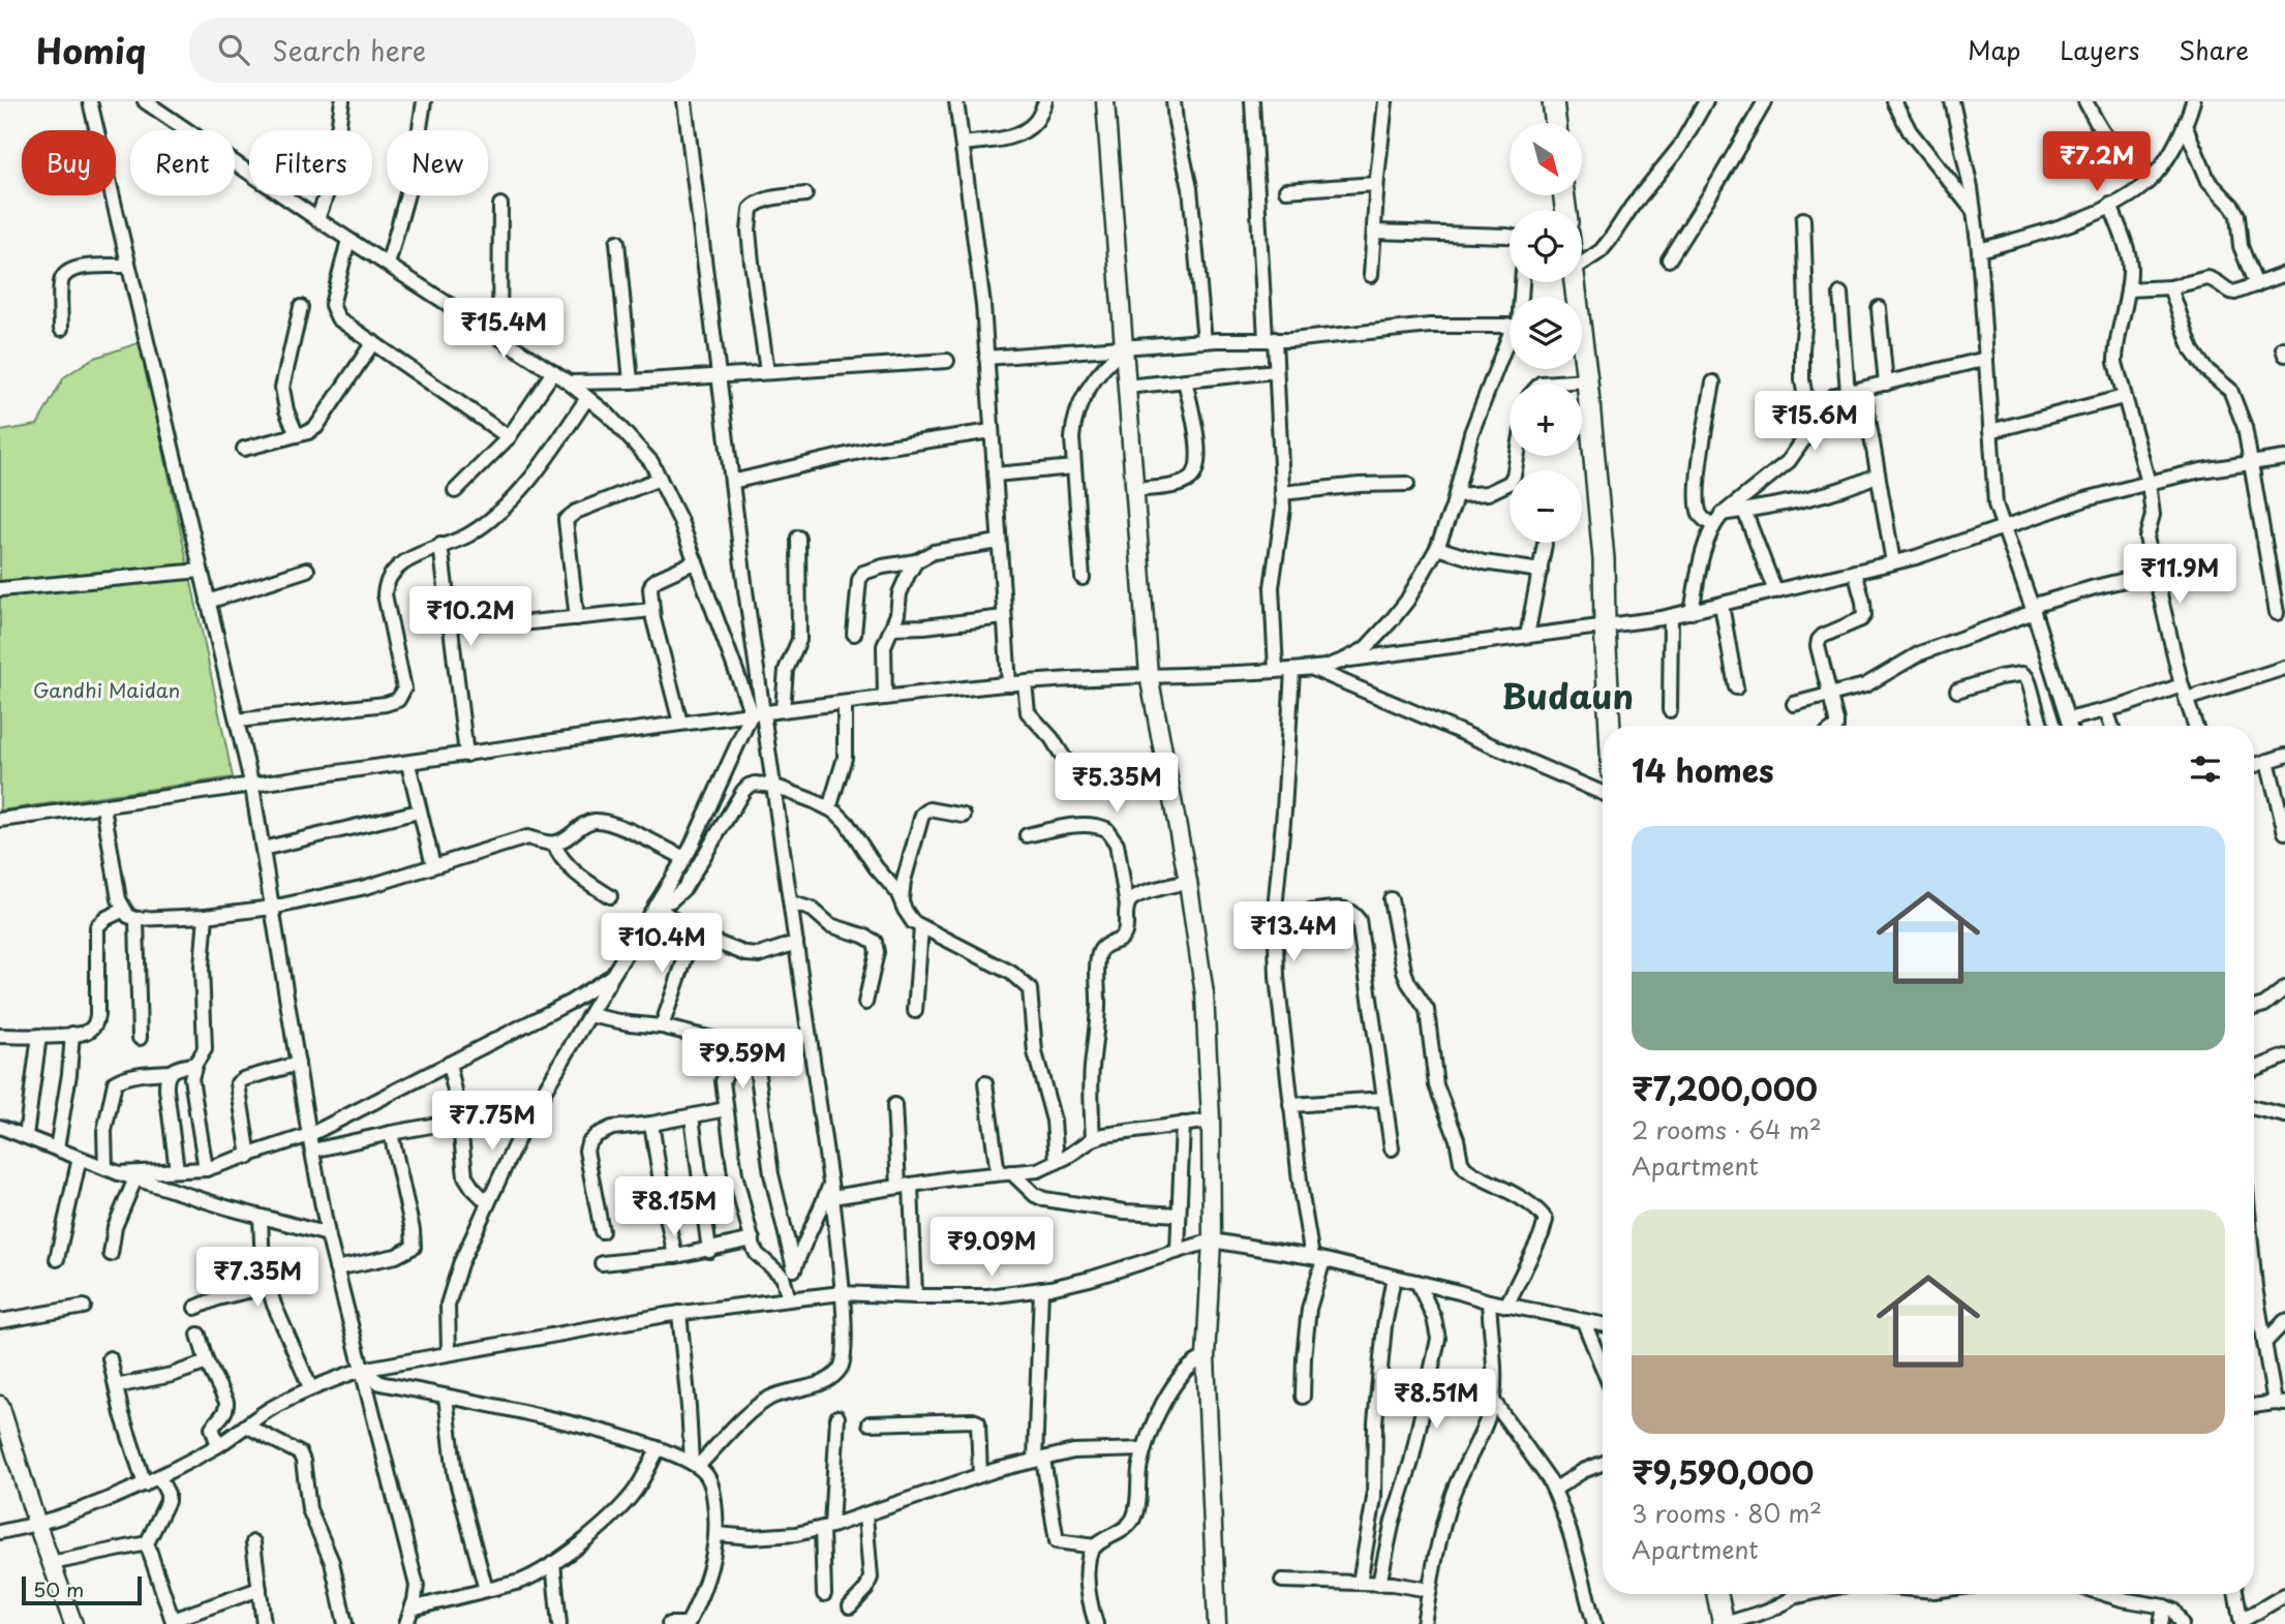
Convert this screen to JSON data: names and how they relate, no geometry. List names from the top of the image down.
{
  "districts": ["Budaun"],
  "parks": ["Gandhi Maidan"],
  "scale_bar": "50 m",
  "north": "bottom right",
  "page": {
    "header": "Homiq",
    "search": "Search here",
    "nav": ["Map", "Layers", "Share"],
    "map_buttons": ["+", "−"],
    "chip": [
      "Buy",
      "Rent",
      "Filters",
      "New"
    ],
    "price": [
      "₹7.2M",
      "₹15.4M",
      "₹15.6M",
      "₹11.9M",
      "₹10.2M",
      "₹5.35M",
      "₹13.4M",
      "₹10.4M",
      "₹9.59M",
      "₹7.75M",
      "₹8.15M",
      "₹9.09M",
      "₹7.35M",
      "₹8.51M"
    ],
    "heading": "14 homes",
    "list": [
      {
        "name": "₹7,200,000",
        "note": "2 rooms · 64 m² · Apartment"
      },
      {
        "name": "₹9,590,000",
        "note": "3 rooms · 80 m² · Apartment"
      }
    ],
    "scale": "50 m"
  }
}
